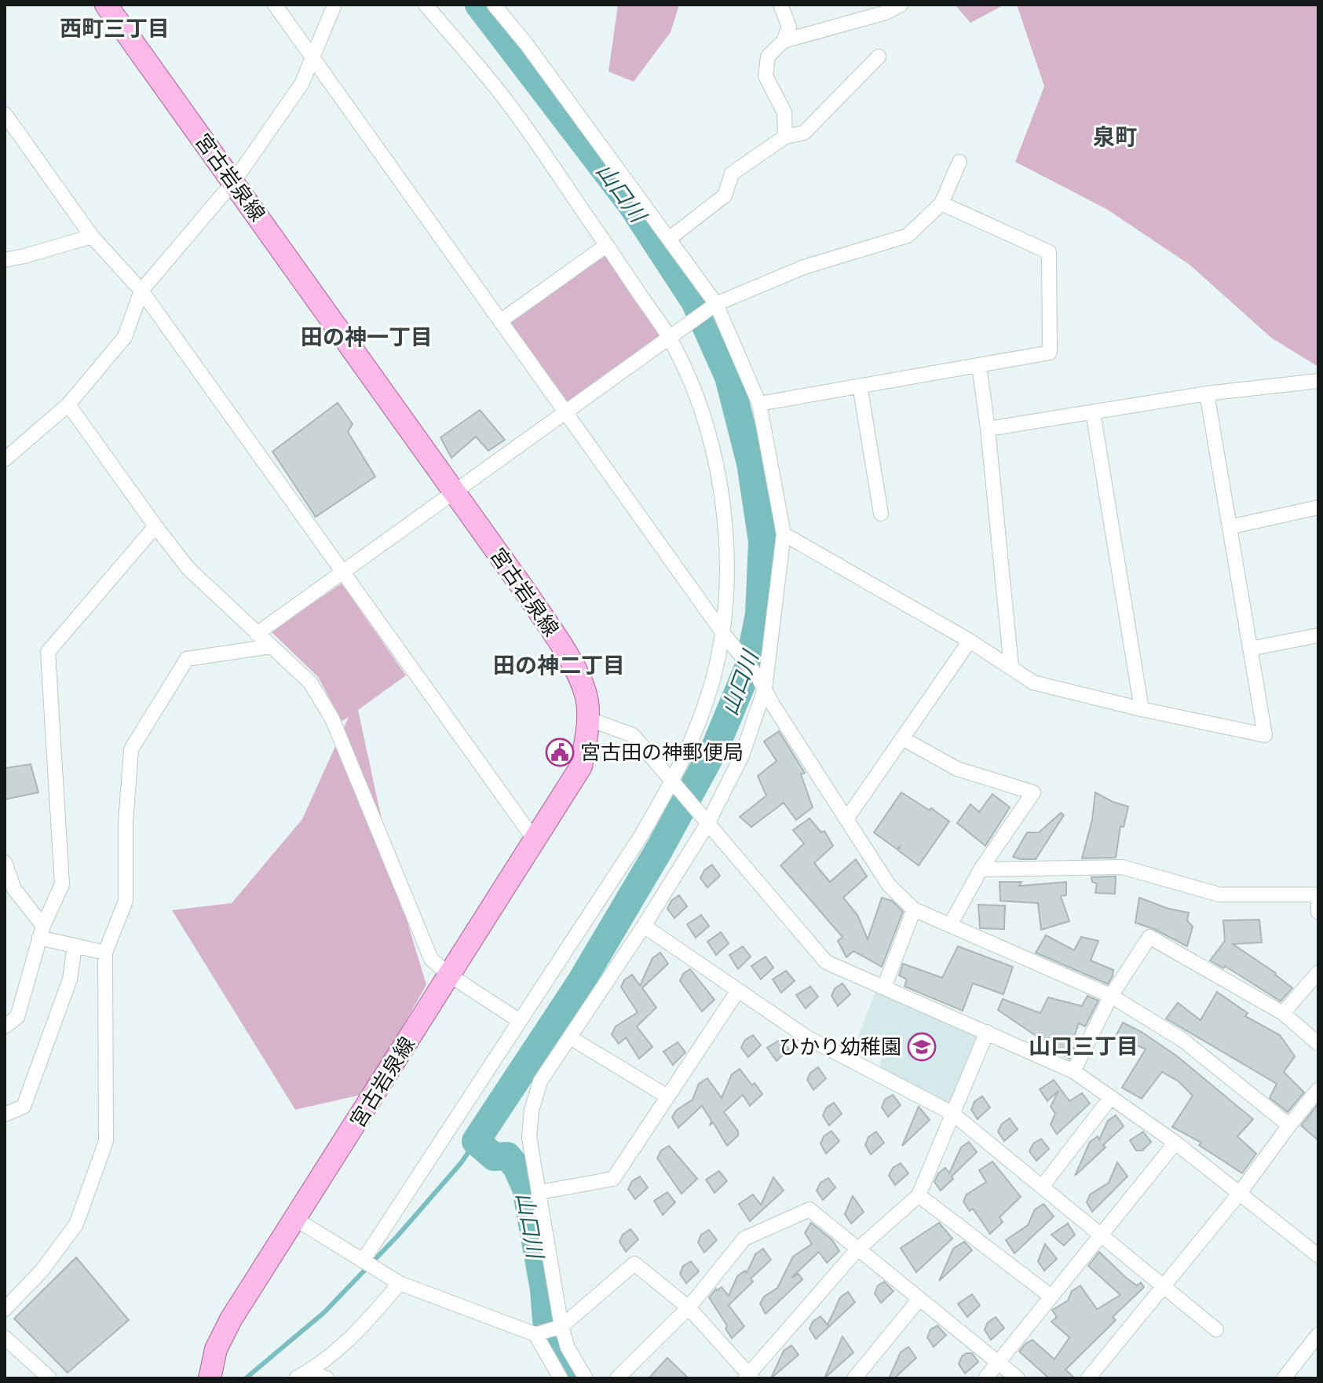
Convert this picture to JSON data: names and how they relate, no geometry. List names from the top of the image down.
{
  "streets": {
    "main road": ["宮古岩泉線"]
  },
  "districts": [
    "西町三丁目",
    "泉町",
    "田の神一丁目",
    "田の神二丁目",
    "山口三丁目"
  ],
  "water": ["山口川"],
  "places": {
    "public building": ["宮古田の神郵便局"],
    "school or university": ["ひかり幼稚園"]
  }
}
